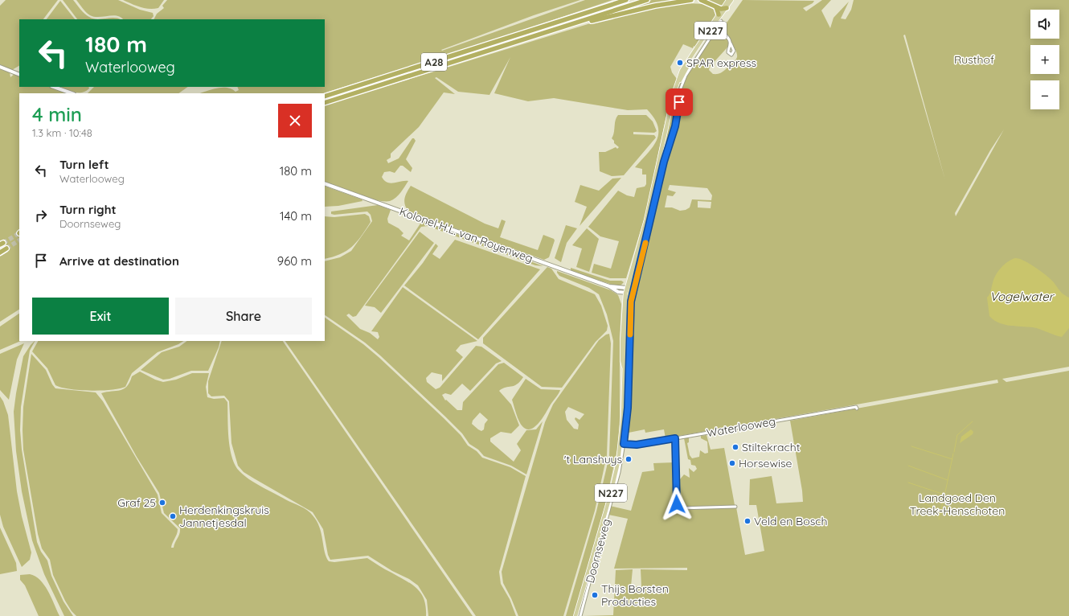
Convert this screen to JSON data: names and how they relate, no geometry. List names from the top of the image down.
{
  "streets": {
    "highway": ["A28"],
    "main road": ["N227", "Doornseweg"],
    "street": ["Kolonel H.L. van Royenweg", "Waterlooweg"]
  },
  "crossings": [
    ["Kolonel H.L. van Royenweg", "Doornseweg"],
    ["Waterlooweg", "Doornseweg"]
  ],
  "water": ["Vogelwater"],
  "parks": ["Rusthof", "Landgoed Den Treek-Henschoten"],
  "places": [
    "SPAR express",
    "Stiltekracht",
    "'t Lanshuys",
    "Horsewise",
    "Graf 25",
    "Herdenkingskruis Jannetjesdal",
    "Veld en Bosch",
    "Thijs Borsten Producties"
  ],
  "page": {
    "map_buttons": ["+", "−"],
    "turn": ["180 m", "Waterlooweg"],
    "heading": ["4 min", "1.3 km · 10:48"],
    "list": [
      {
        "name": "Turn left",
        "note": "Waterlooweg",
        "value": "180 m"
      },
      {
        "name": "Turn right",
        "note": "Doornseweg",
        "value": "140 m"
      },
      {
        "name": "Arrive at destination",
        "value": "960 m"
      }
    ],
    "buttons": ["Exit", "Share"]
  }
}
